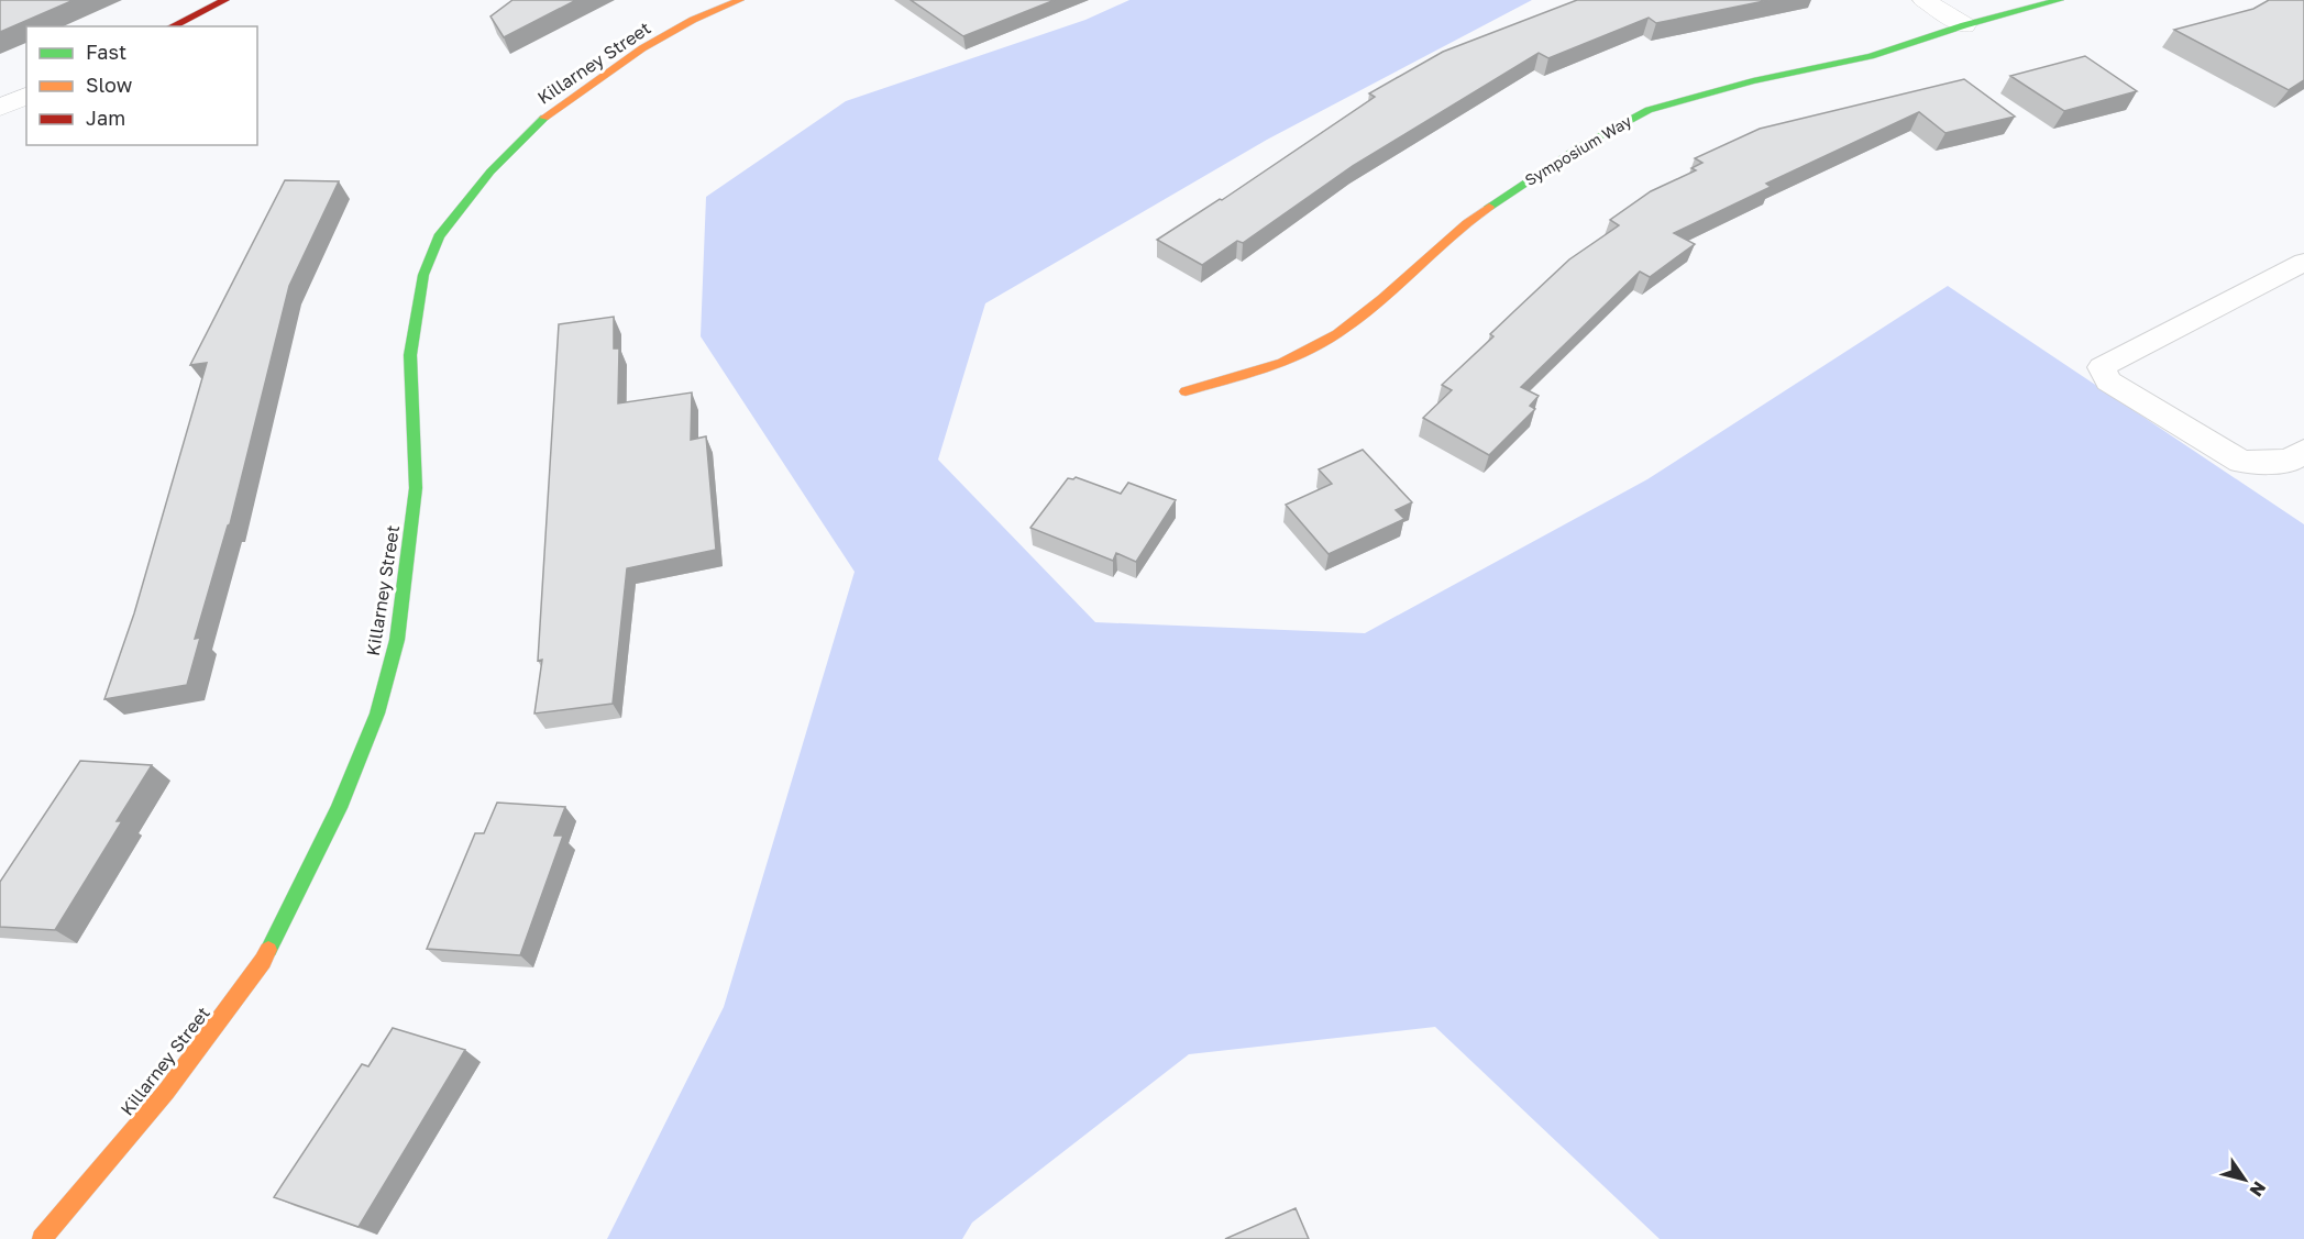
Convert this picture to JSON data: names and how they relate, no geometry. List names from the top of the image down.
{
  "streets": {
    "street": ["Killarney Street", "Symposium Way"]
  },
  "legend": ["Fast", "Slow", "Jam"],
  "north": "bottom right"
}
